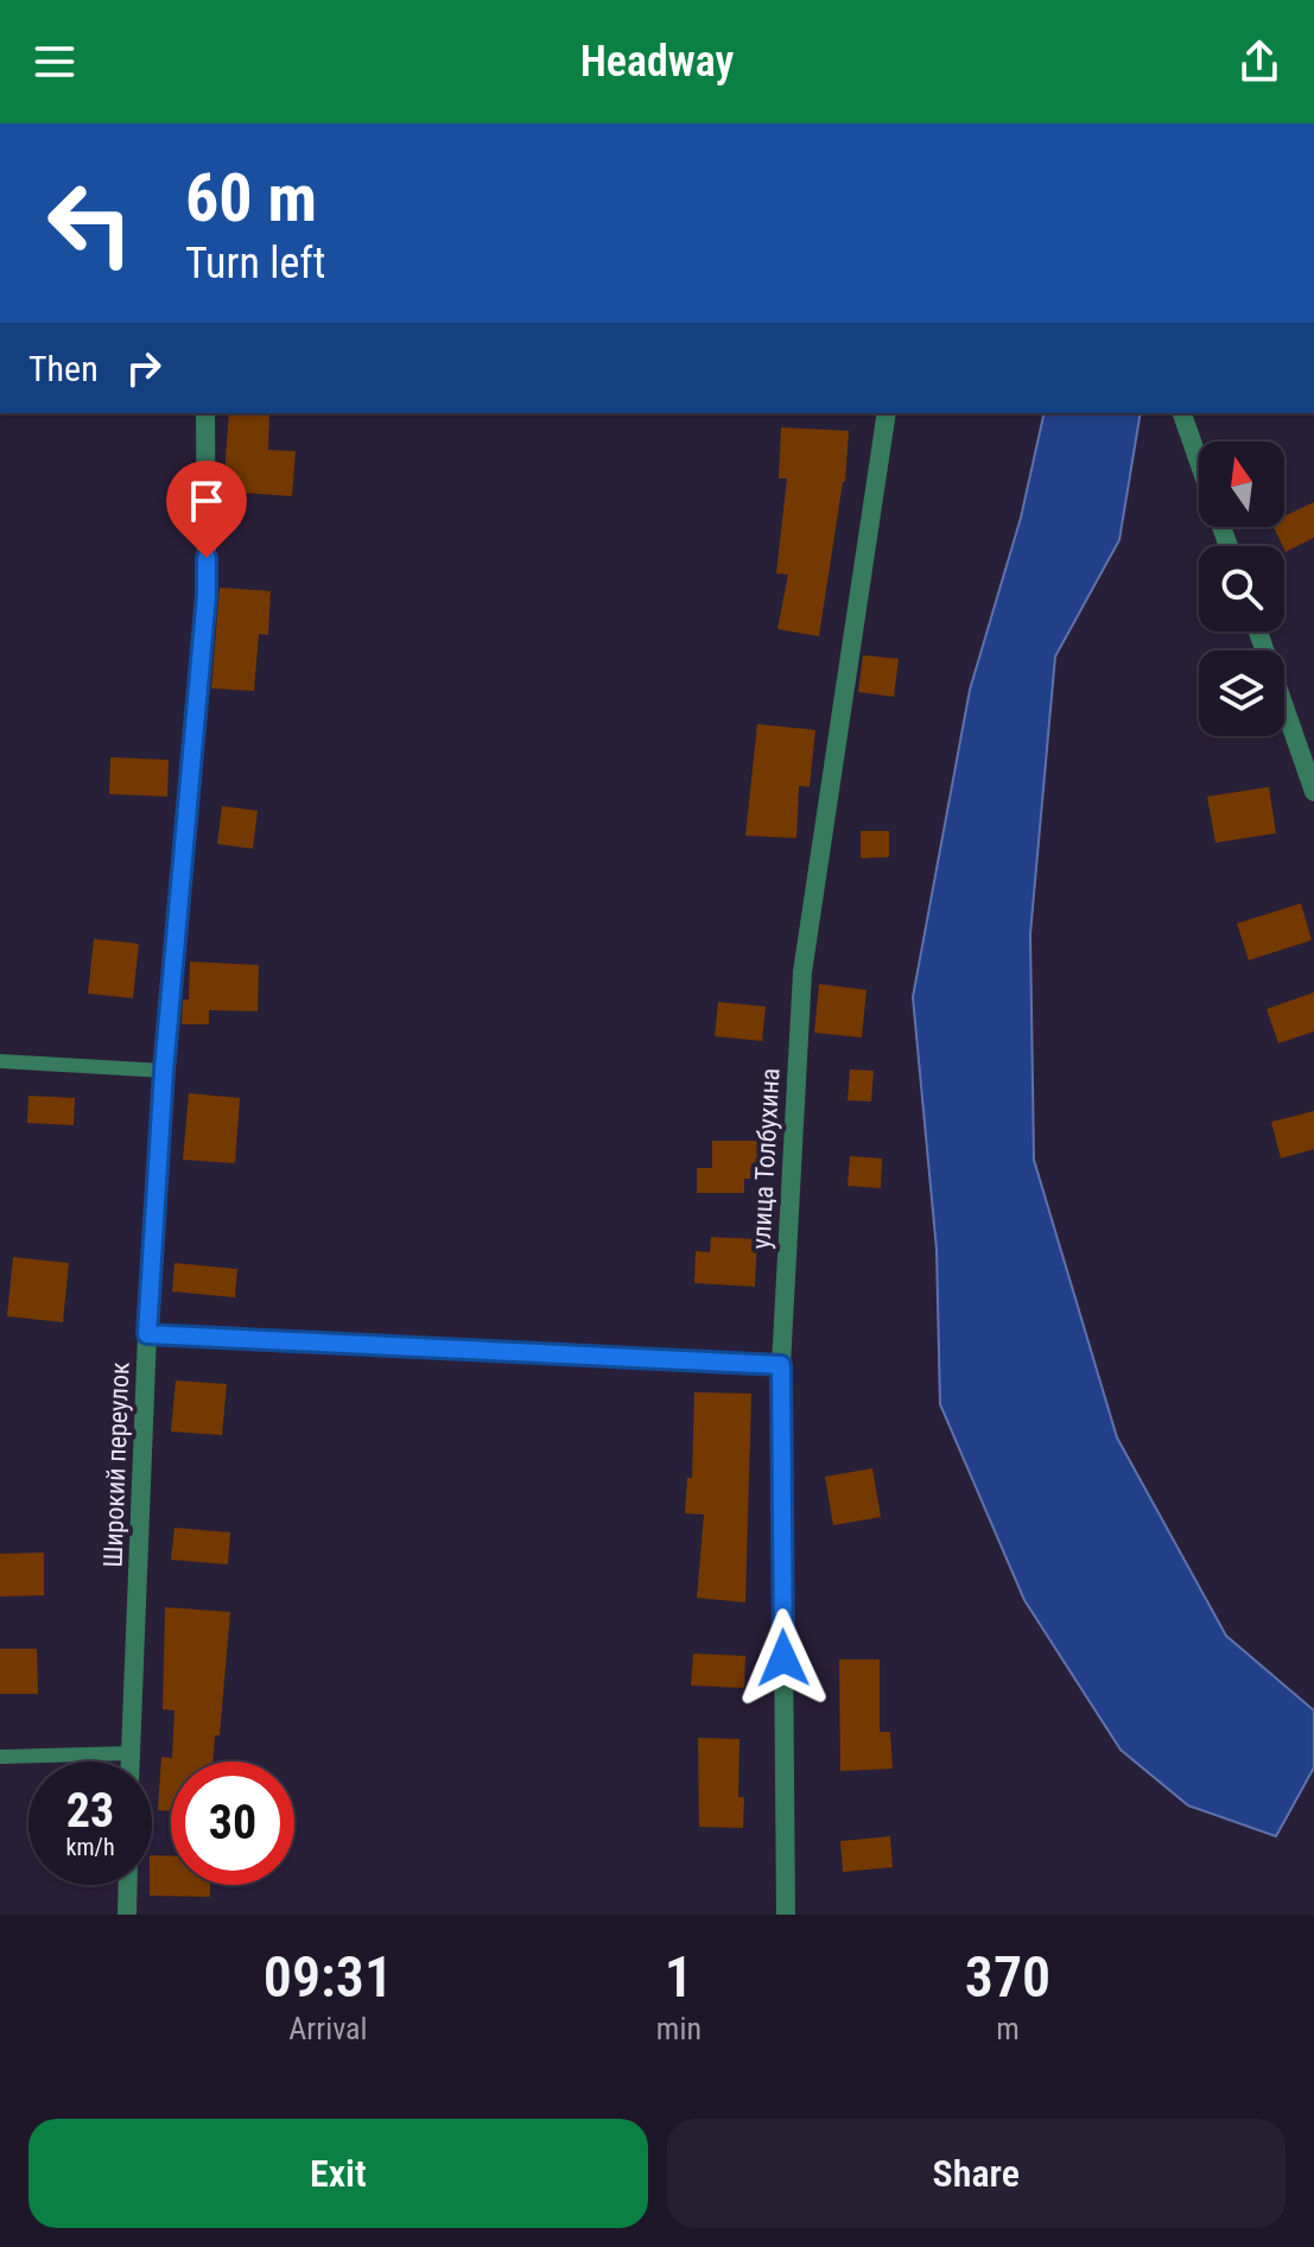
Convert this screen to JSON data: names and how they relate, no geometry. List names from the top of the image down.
{
  "streets": {
    "street": ["улица Толбухина", "Широкий переулок"]
  },
  "north": "top",
  "page": {
    "header": "Headway",
    "turn": ["60 m", "Turn left"],
    "then": "Then",
    "speed": "23 km/h",
    "limit": "30",
    "eta": [
      "09:31",
      "Arrival",
      "1",
      "min",
      "370",
      "m"
    ],
    "buttons": ["Exit", "Share"]
  }
}
